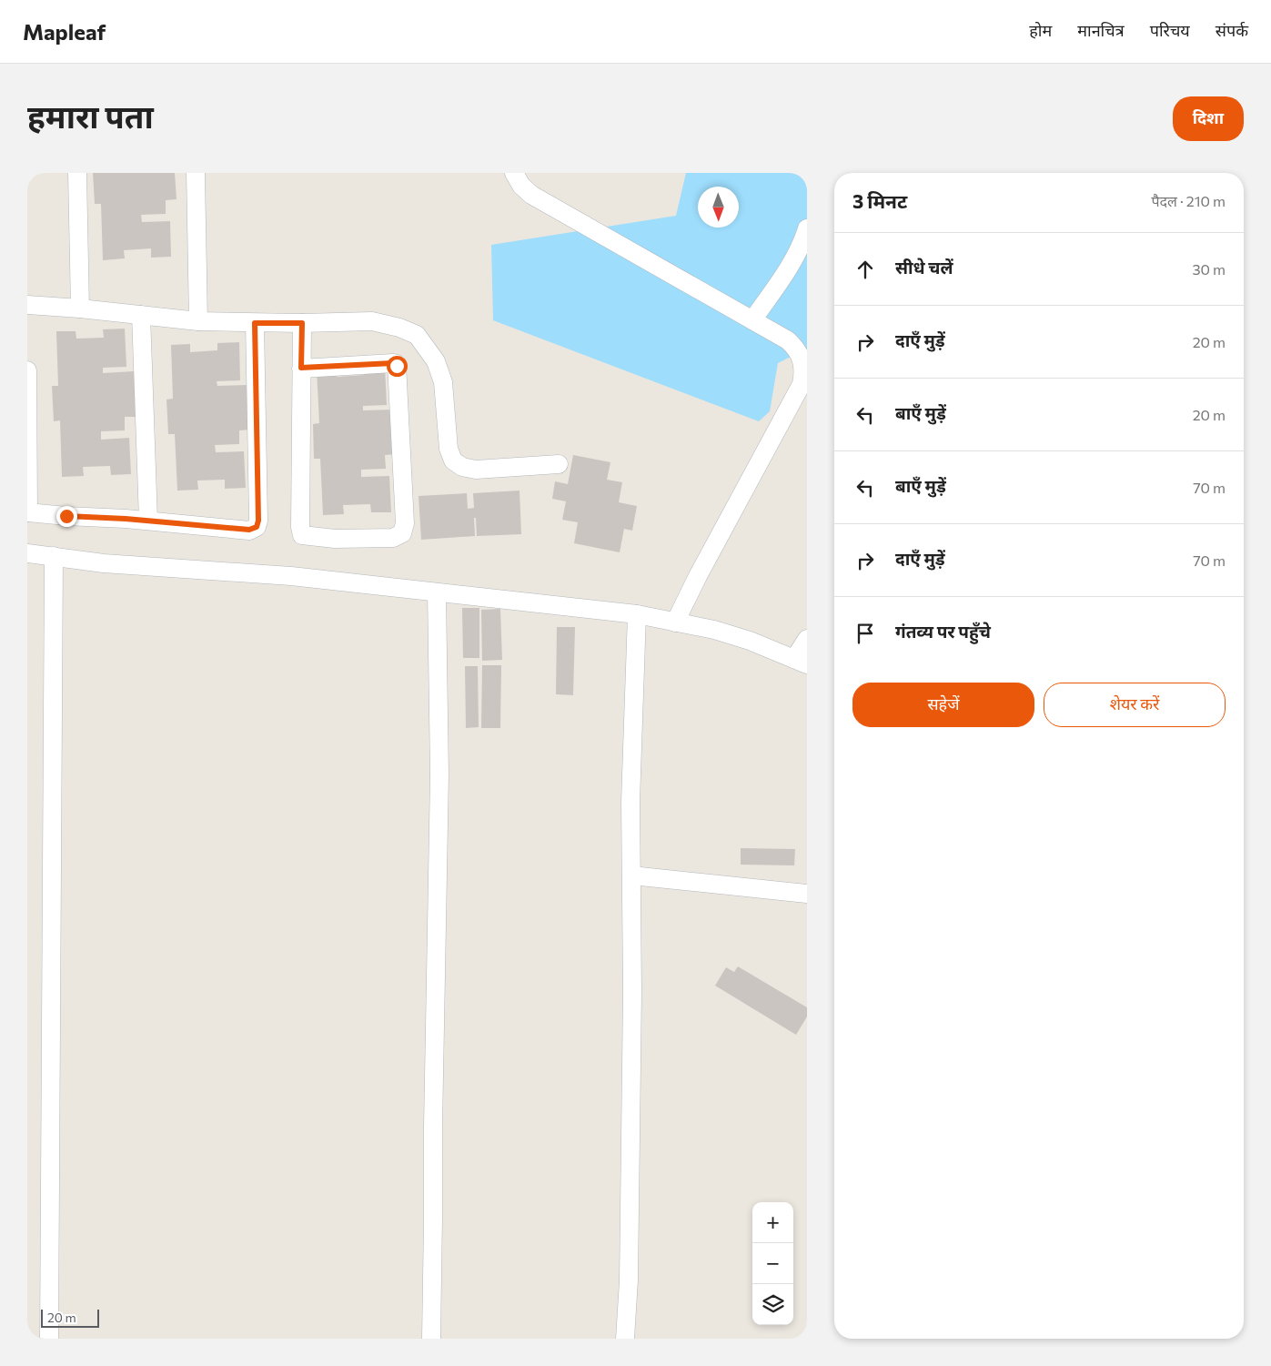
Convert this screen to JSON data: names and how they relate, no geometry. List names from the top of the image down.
{
  "scale_bar": "20 m",
  "north": "bottom",
  "page": {
    "header": "Mapleaf",
    "nav": [
      "होम",
      "मानचित्र",
      "परिचय",
      "संपर्क"
    ],
    "title": "हमारा पता",
    "buttons": [
      "दिशा",
      ["सहेजें", "शेयर करें"]
    ],
    "heading": ["3 मिनट", "पैदल · 210 m"],
    "list": [
      ["सीधे चलें", "30 m"],
      ["दाएँ मुड़ें", "20 m"],
      ["बाएँ मुड़ें", "20 m"],
      ["बाएँ मुड़ें", "70 m"],
      ["दाएँ मुड़ें", "70 m"],
      "गंतव्य पर पहुँचे"
    ],
    "map_buttons": ["+", "−"],
    "scale": "20 m"
  }
}
